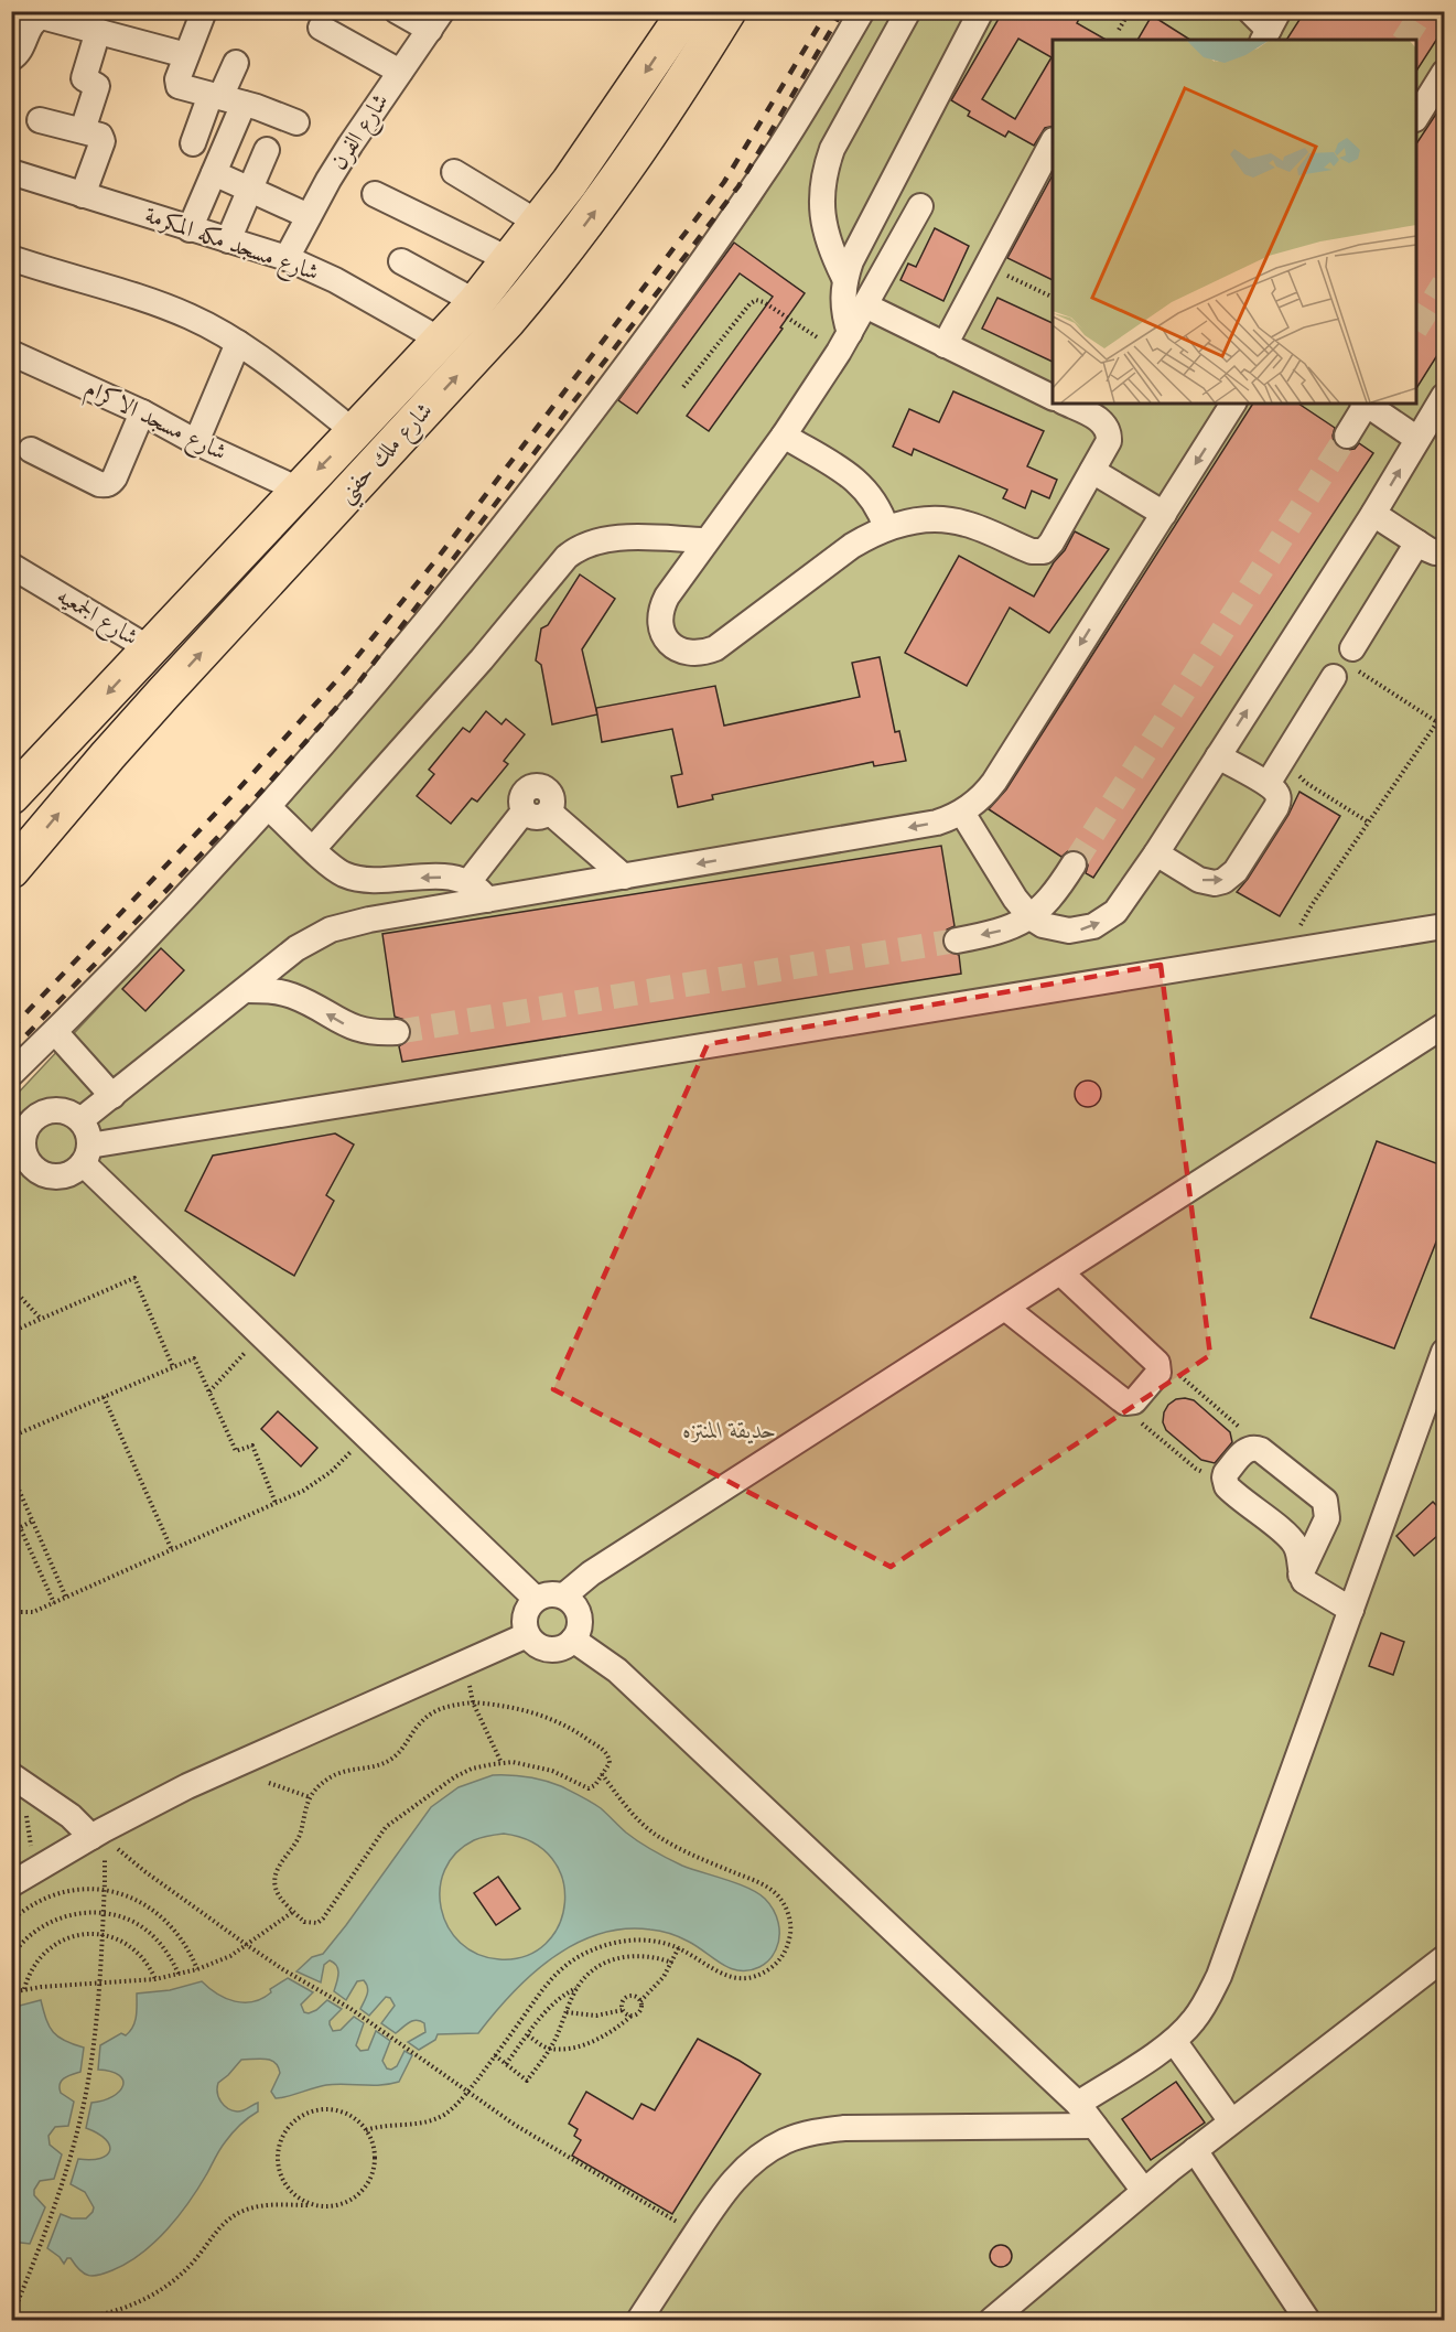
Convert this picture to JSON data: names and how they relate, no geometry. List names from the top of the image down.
{
  "streets": {
    "highway": ["شارع ملك حفني"],
    "street": [
      "شارع الفرن",
      "شارع مسجد مكه المكرمة",
      "شارع مسجد الاكرام",
      "شارع الجمعيه"
    ]
  },
  "crossings": [
    ["شارع الفرن", "شارع مسجد مكه المكرمة"],
    ["شارع مسجد مكه المكرمة", "شارع ملك حفني"],
    ["شارع مسجد الاكرام", "شارع ملك حفني"],
    ["شارع ملك حفني", "شارع الجمعيه"]
  ],
  "parks": ["حديقة المنتزه"]
}
